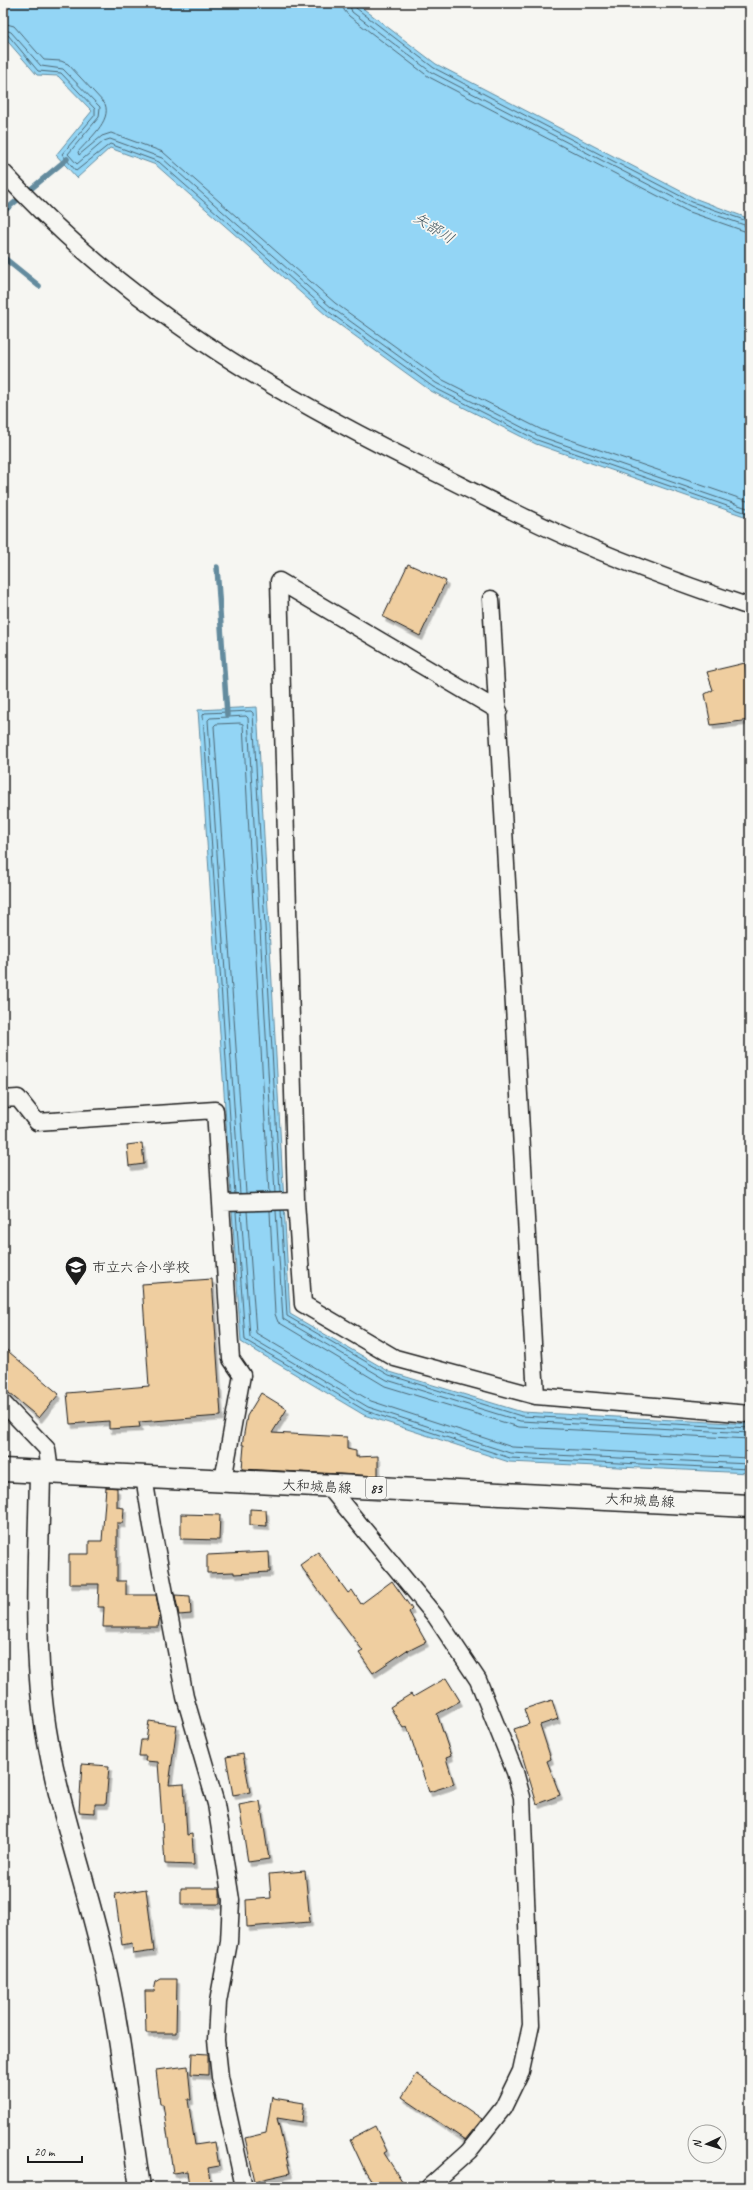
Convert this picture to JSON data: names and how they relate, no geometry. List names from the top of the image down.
{
  "streets": {
    "main road": ["大和城島線", "83"]
  },
  "water": ["矢部川"],
  "places": {
    "school or university": ["市立六合小学校"]
  },
  "scale_bar": "20 m",
  "north": "left"
}
